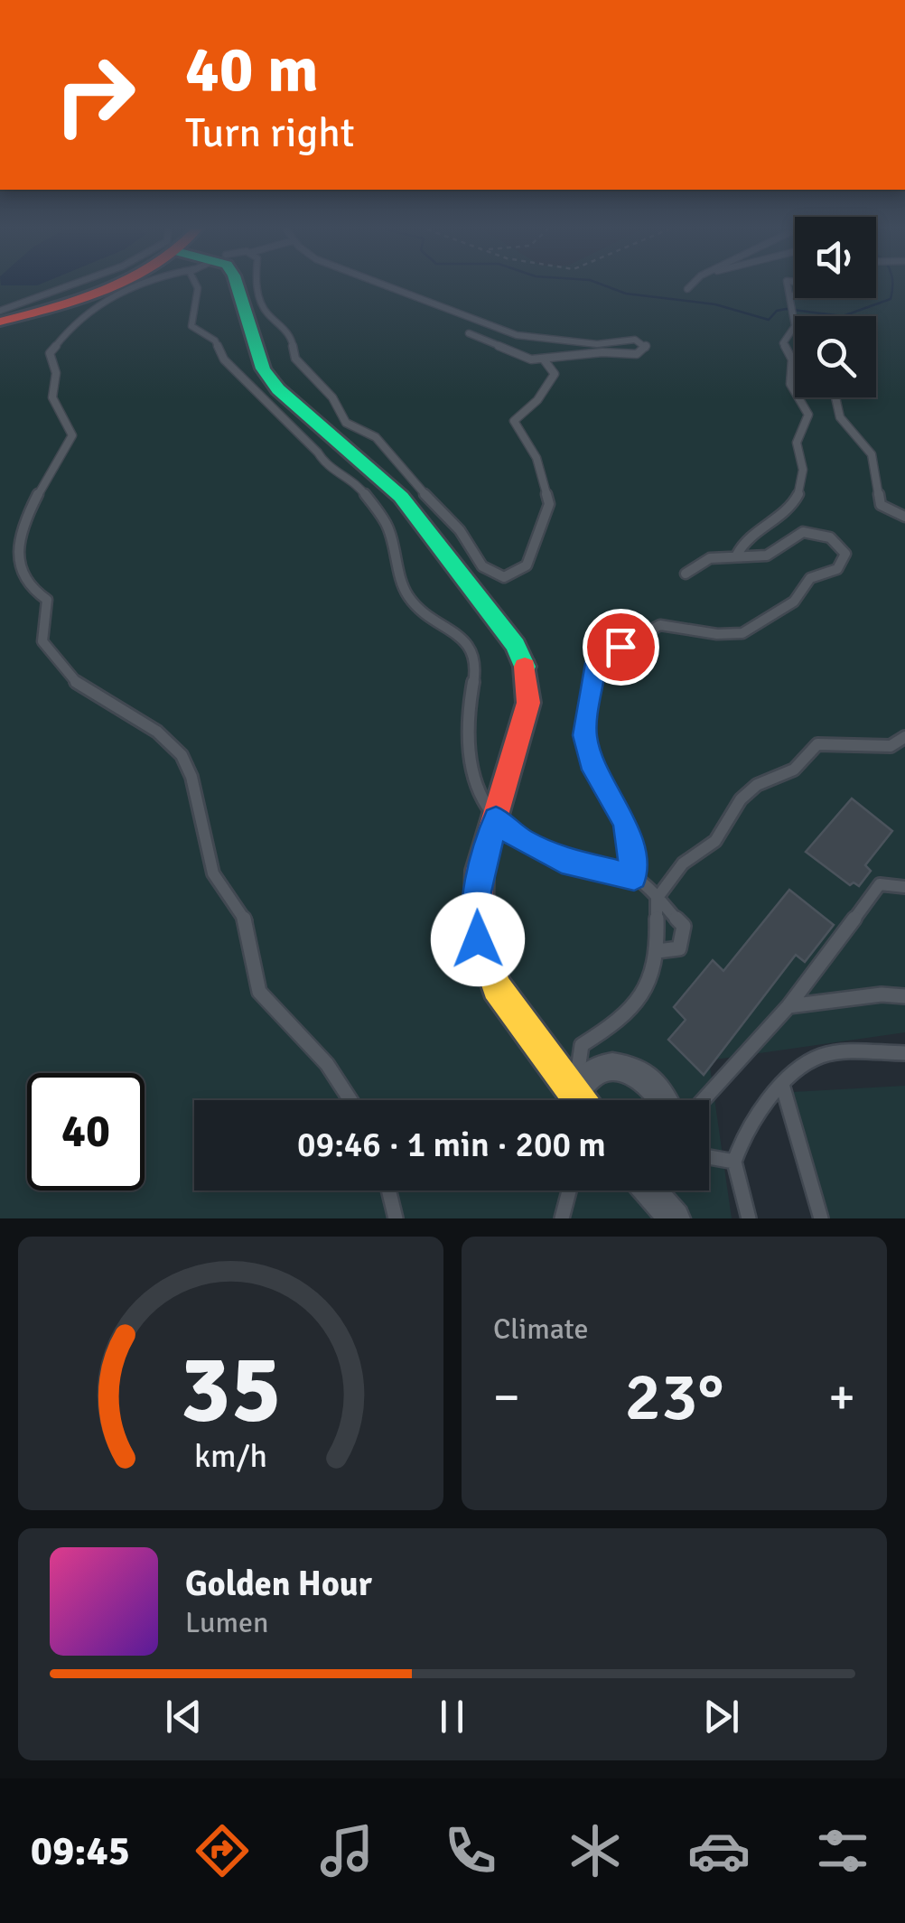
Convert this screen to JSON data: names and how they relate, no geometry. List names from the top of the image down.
{
  "page": {
    "turn": ["40 m", "Turn right"],
    "limit": "40",
    "trip": "09:46 · 1 min · 200 m",
    "tile": "Climate",
    "heat": ["−", "23°", "+"],
    "song": ["Golden Hour", "Lumen"],
    "tabs": "09:45",
    "gauge": ["35", "km/h"]
  }
}
